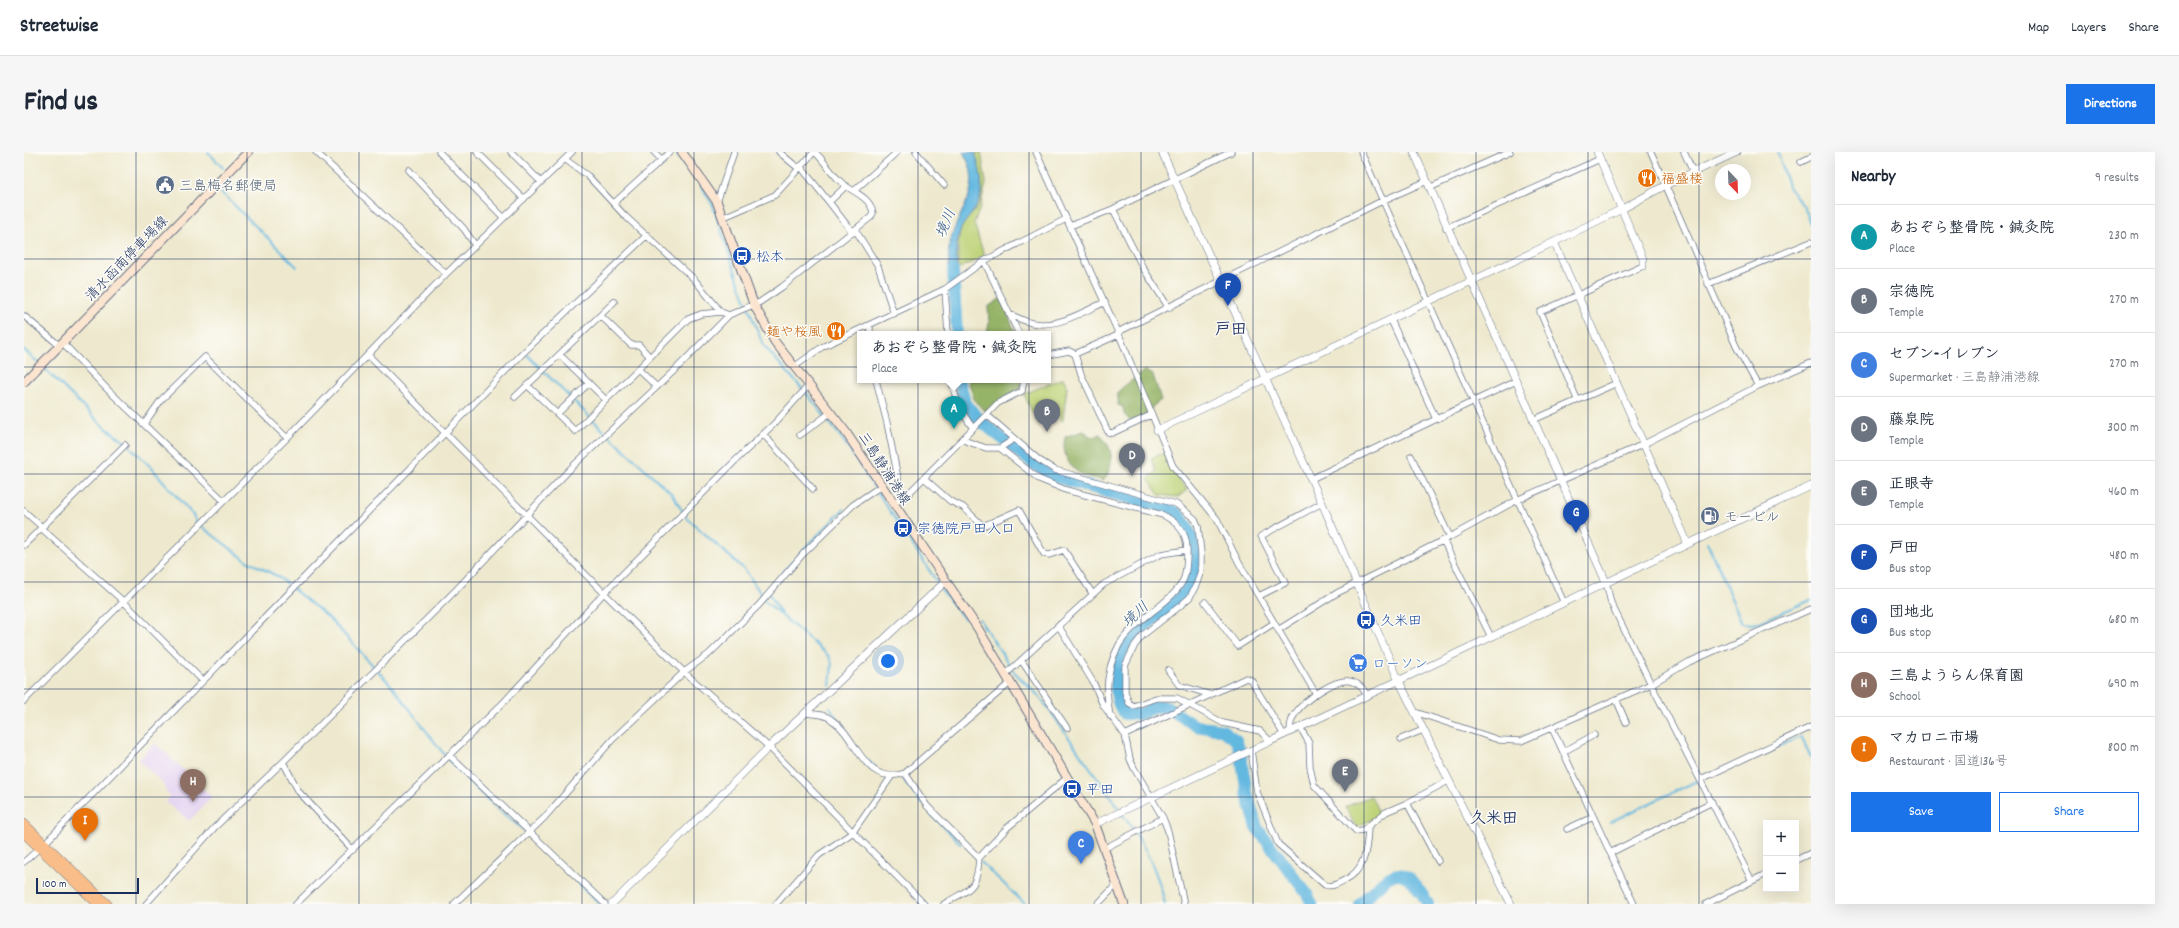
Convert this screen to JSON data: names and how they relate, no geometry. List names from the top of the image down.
{
  "streets": {
    "main road": ["清水函南停車場線", "三島静浦港線"]
  },
  "districts": ["戸田", "久米田"],
  "water": ["境川"],
  "places": {
    "restaurant": ["福盛楼", "麺や桜風"],
    "public building": ["三島梅名郵便局"],
    "bus stop": [
      "松本",
      "宗徳院戸田入口",
      "久米田",
      "平田"
    ],
    "fuel station": ["モービル"],
    "supermarket": ["ローソン"]
  },
  "scale_bar": "100 m",
  "north": "bottom right",
  "page": {
    "header": "Streetwise",
    "nav": ["Map", "Layers", "Share"],
    "title": "Find us",
    "buttons": [
      "Directions",
      ["Save", "Share"]
    ],
    "heading": ["Nearby", "9 results"],
    "list": [
      {
        "mark": "A",
        "name": "あおぞら整骨院・鍼灸院",
        "note": "Place",
        "value": "230 m"
      },
      {
        "mark": "B",
        "name": "宗徳院",
        "note": "Temple",
        "value": "270 m"
      },
      {
        "mark": "C",
        "name": "セブン-イレブン",
        "note": "Supermarket · 三島静浦港線",
        "value": "270 m"
      },
      {
        "mark": "D",
        "name": "藤泉院",
        "note": "Temple",
        "value": "300 m"
      },
      {
        "mark": "E",
        "name": "正眼寺",
        "note": "Temple",
        "value": "460 m"
      },
      {
        "mark": "F",
        "name": "戸田",
        "note": "Bus stop",
        "value": "480 m"
      },
      {
        "mark": "G",
        "name": "団地北",
        "note": "Bus stop",
        "value": "680 m"
      },
      {
        "mark": "H",
        "name": "三島ようらん保育園",
        "note": "School",
        "value": "690 m"
      },
      {
        "mark": "I",
        "name": "マカロニ市場",
        "note": "Restaurant · 国道136号",
        "value": "800 m"
      }
    ],
    "pins": [
      "F",
      "A",
      "B",
      "D",
      "G",
      "E",
      "H",
      "I",
      "C"
    ],
    "popup": ["あおぞら整骨院・鍼灸院", "Place"],
    "map_buttons": ["+", "−"],
    "scale": "100 m"
  }
}
